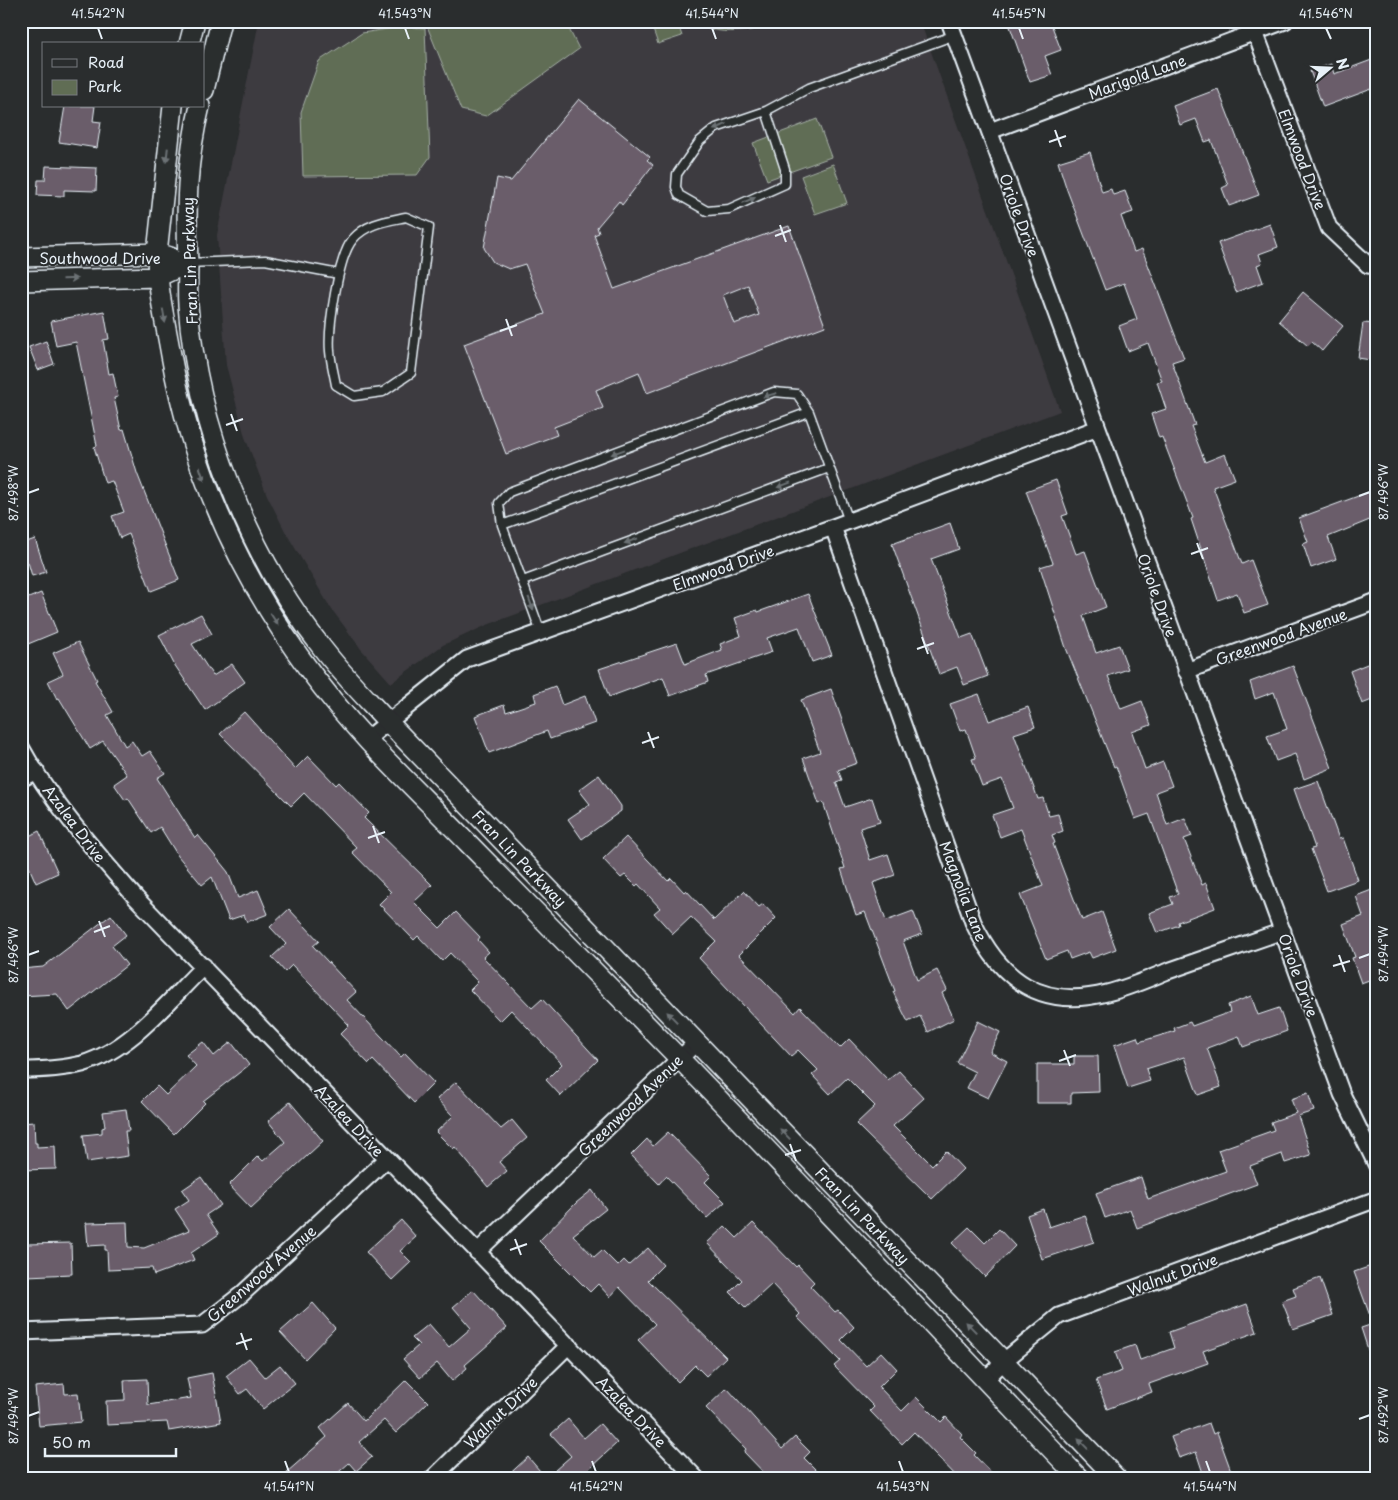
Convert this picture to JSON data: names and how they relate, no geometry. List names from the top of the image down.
{
  "streets": {
    "street": [
      "Marigold Lane",
      "Elmwood Drive",
      "Oriole Drive",
      "Southwood Drive",
      "Fran Lin Parkway",
      "Greenwood Avenue",
      "Azalea Drive",
      "Magnolia Lane",
      "Walnut Drive"
    ]
  },
  "crossings": [
    ["Marigold Lane", "Elmwood Drive"],
    ["Marigold Lane", "Oriole Drive"],
    ["Elmwood Drive", "Oriole Drive"],
    ["Elmwood Drive", "Fran Lin Parkway"],
    ["Elmwood Drive", "Magnolia Lane"],
    ["Oriole Drive", "Greenwood Avenue"],
    ["Oriole Drive", "Magnolia Lane"],
    ["Southwood Drive", "Fran Lin Parkway"],
    ["Fran Lin Parkway", "Greenwood Avenue"],
    ["Fran Lin Parkway", "Walnut Drive"],
    ["Greenwood Avenue", "Azalea Drive"],
    ["Azalea Drive", "Walnut Drive"]
  ],
  "legend": ["Road", "Park"],
  "scale_bar": "50 m",
  "north": "right",
  "coordinates": [
    "41.542°N",
    "41.543°N",
    "41.544°N",
    "41.545°N",
    "41.546°N",
    "87.496°W",
    "87.498°W",
    "87.494°W",
    "87.492°W",
    "41.541°N"
  ]
}
